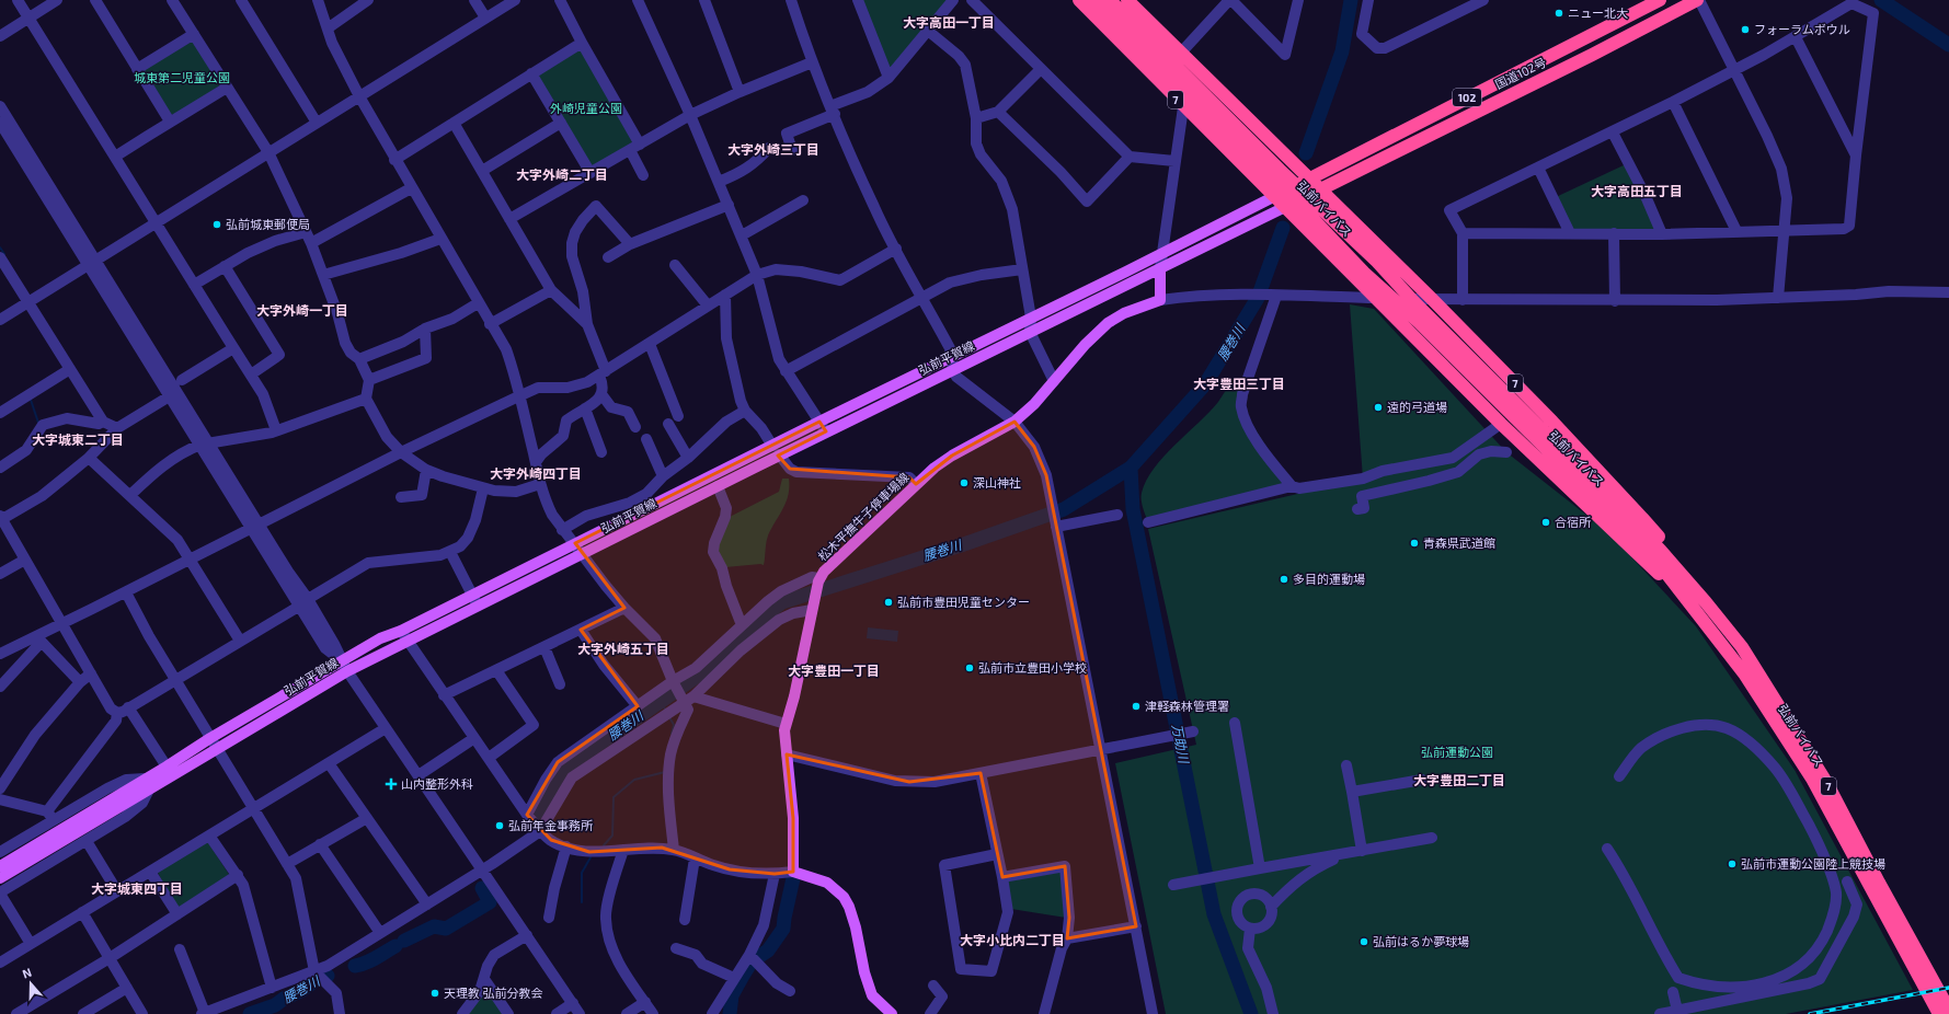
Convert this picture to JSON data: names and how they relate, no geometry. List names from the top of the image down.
{
  "streets": {
    "highway": [
      "国道102号",
      "102",
      "7",
      "弘前バイパス"
    ],
    "main road": ["弘前平賀線", "松木平撫牛子停車場線"]
  },
  "crossings": [
    ["国道102号", "7"],
    ["国道102号", "弘前平賀線"],
    ["7", "弘前バイパス"],
    ["7", "弘前平賀線"]
  ],
  "districts": [
    "大字高田一丁目",
    "大字外崎三丁目",
    "大字外崎二丁目",
    "大字高田五丁目",
    "大字外崎一丁目",
    "大字豊田三丁目",
    "大字城東二丁目",
    "大字外崎四丁目",
    "大字外崎五丁目",
    "大字豊田一丁目",
    "大字豊田二丁目",
    "大字城東四丁目",
    "大字小比内二丁目"
  ],
  "water": ["腰巻川", "万助川"],
  "parks": ["城東第二児童公園", "外崎児童公園", "弘前運動公園"],
  "places": {
    "other": [
      "ニュー北大",
      "フォーラムボウル",
      "弘前城東郵便局",
      "遠的弓道場",
      "深山神社",
      "合宿所",
      "青森県武道館",
      "多目的運動場",
      "弘前市豊田児童センター",
      "弘前市立豊田小学校",
      "津軽森林管理署",
      "弘前年金事務所",
      "弘前市運動公園陸上競技場",
      "弘前はるか夢球場",
      "天理教 弘前分教会"
    ],
    "health": ["山内整形外科"]
  },
  "north": "top"
}
